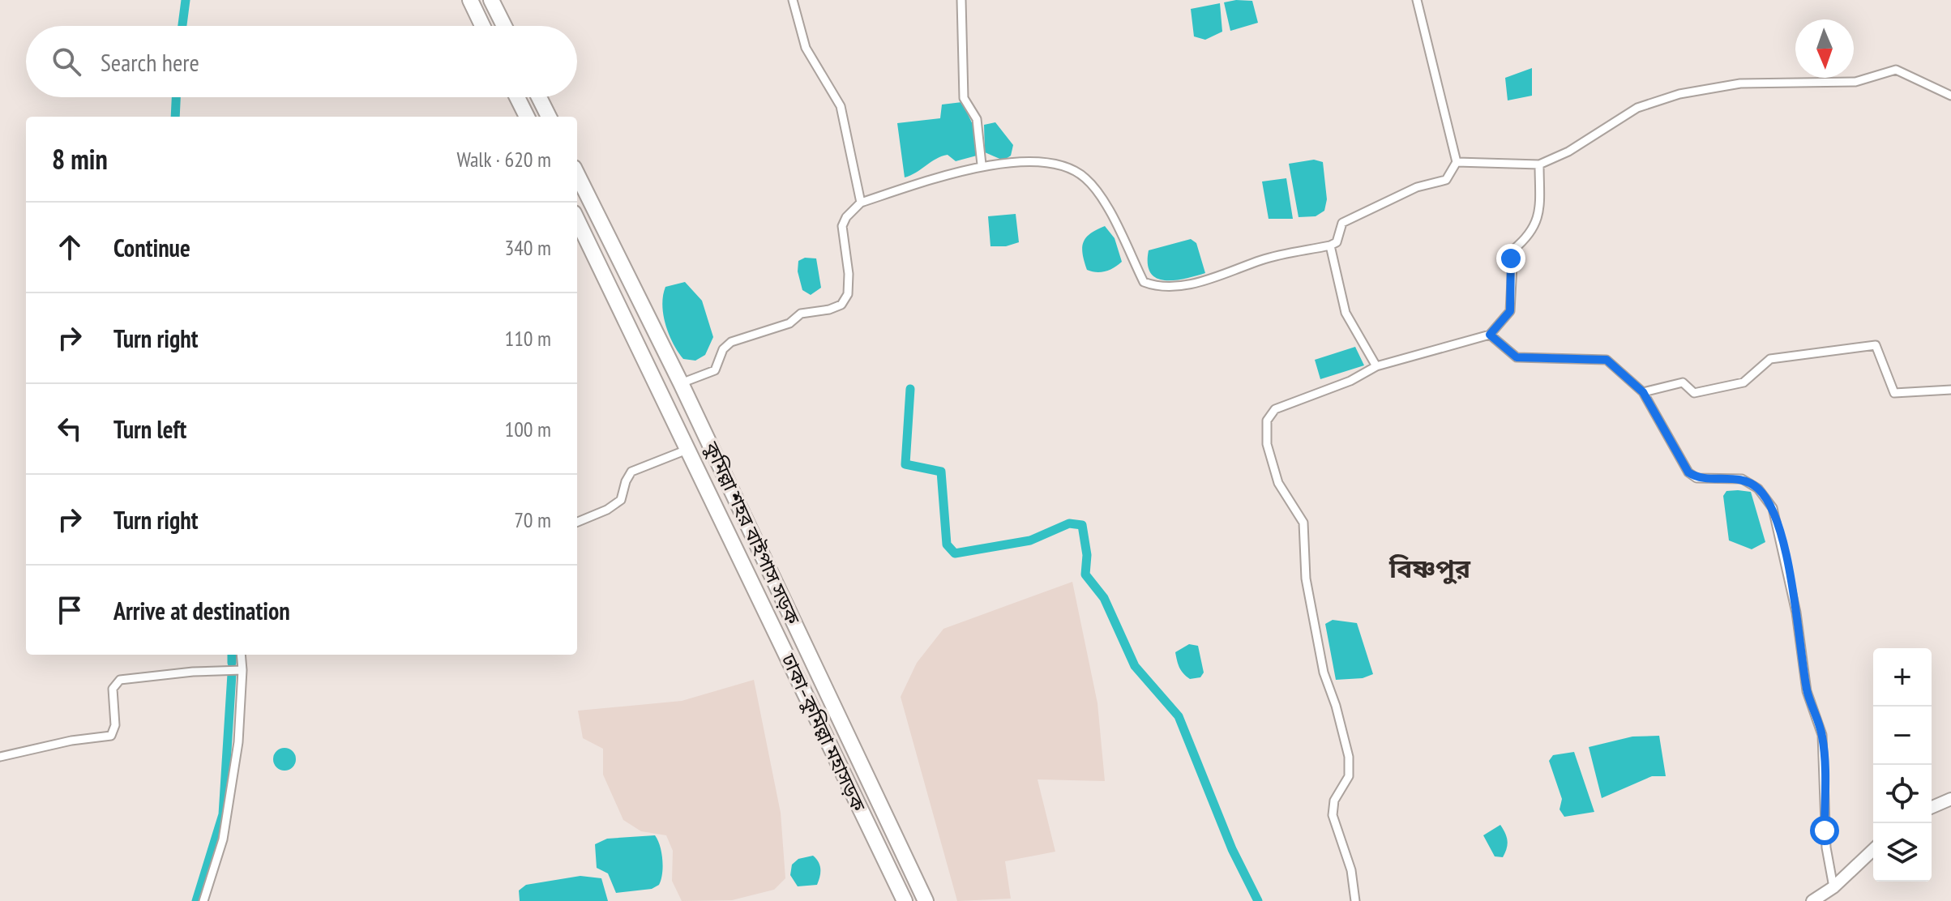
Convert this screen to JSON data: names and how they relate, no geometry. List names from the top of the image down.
{
  "streets": {
    "highway": ["কুমিল্লা শহর বাইপাস সড়ক", "ঢাকা–কুমিল্লা মহাসড়ক"]
  },
  "districts": ["বিষ্ণপুর"],
  "north": "bottom",
  "page": {
    "search": "Search here",
    "heading": ["8 min", "Walk · 620 m"],
    "list": [
      ["Continue", "340 m"],
      ["Turn right", "110 m"],
      ["Turn left", "100 m"],
      ["Turn right", "70 m"],
      "Arrive at destination"
    ],
    "map_buttons": ["+", "−"]
  }
}
